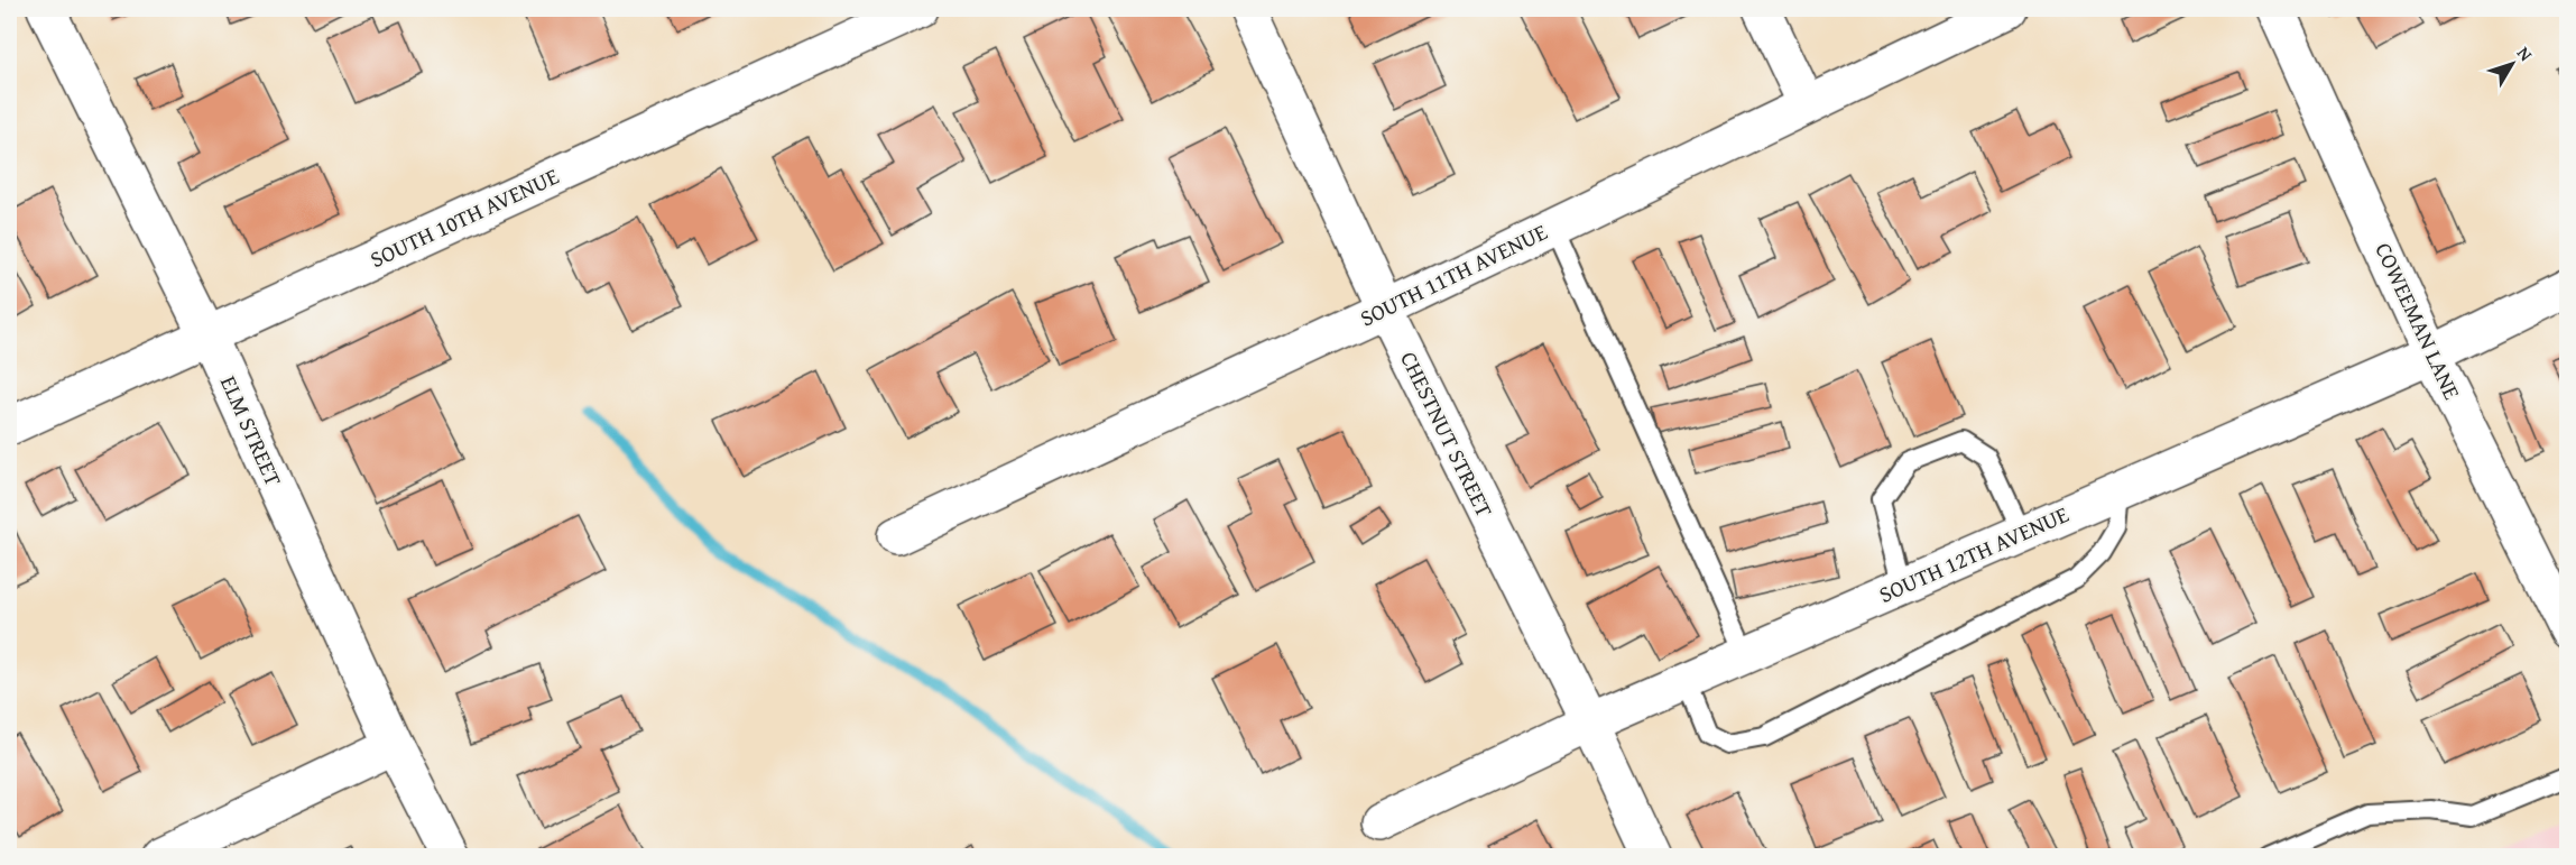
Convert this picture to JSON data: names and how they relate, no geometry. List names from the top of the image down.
{
  "streets": {
    "street": [
      "SOUTH 10TH AVENUE",
      "SOUTH 11TH AVENUE",
      "COWEEMAN LANE",
      "ELM STREET",
      "CHESTNUT STREET",
      "SOUTH 12TH AVENUE"
    ]
  },
  "crossings": [
    ["SOUTH 10TH AVENUE", "ELM STREET"],
    ["SOUTH 11TH AVENUE", "CHESTNUT STREET"],
    ["COWEEMAN LANE", "SOUTH 12TH AVENUE"],
    ["CHESTNUT STREET", "SOUTH 12TH AVENUE"]
  ],
  "north": "top right"
}
